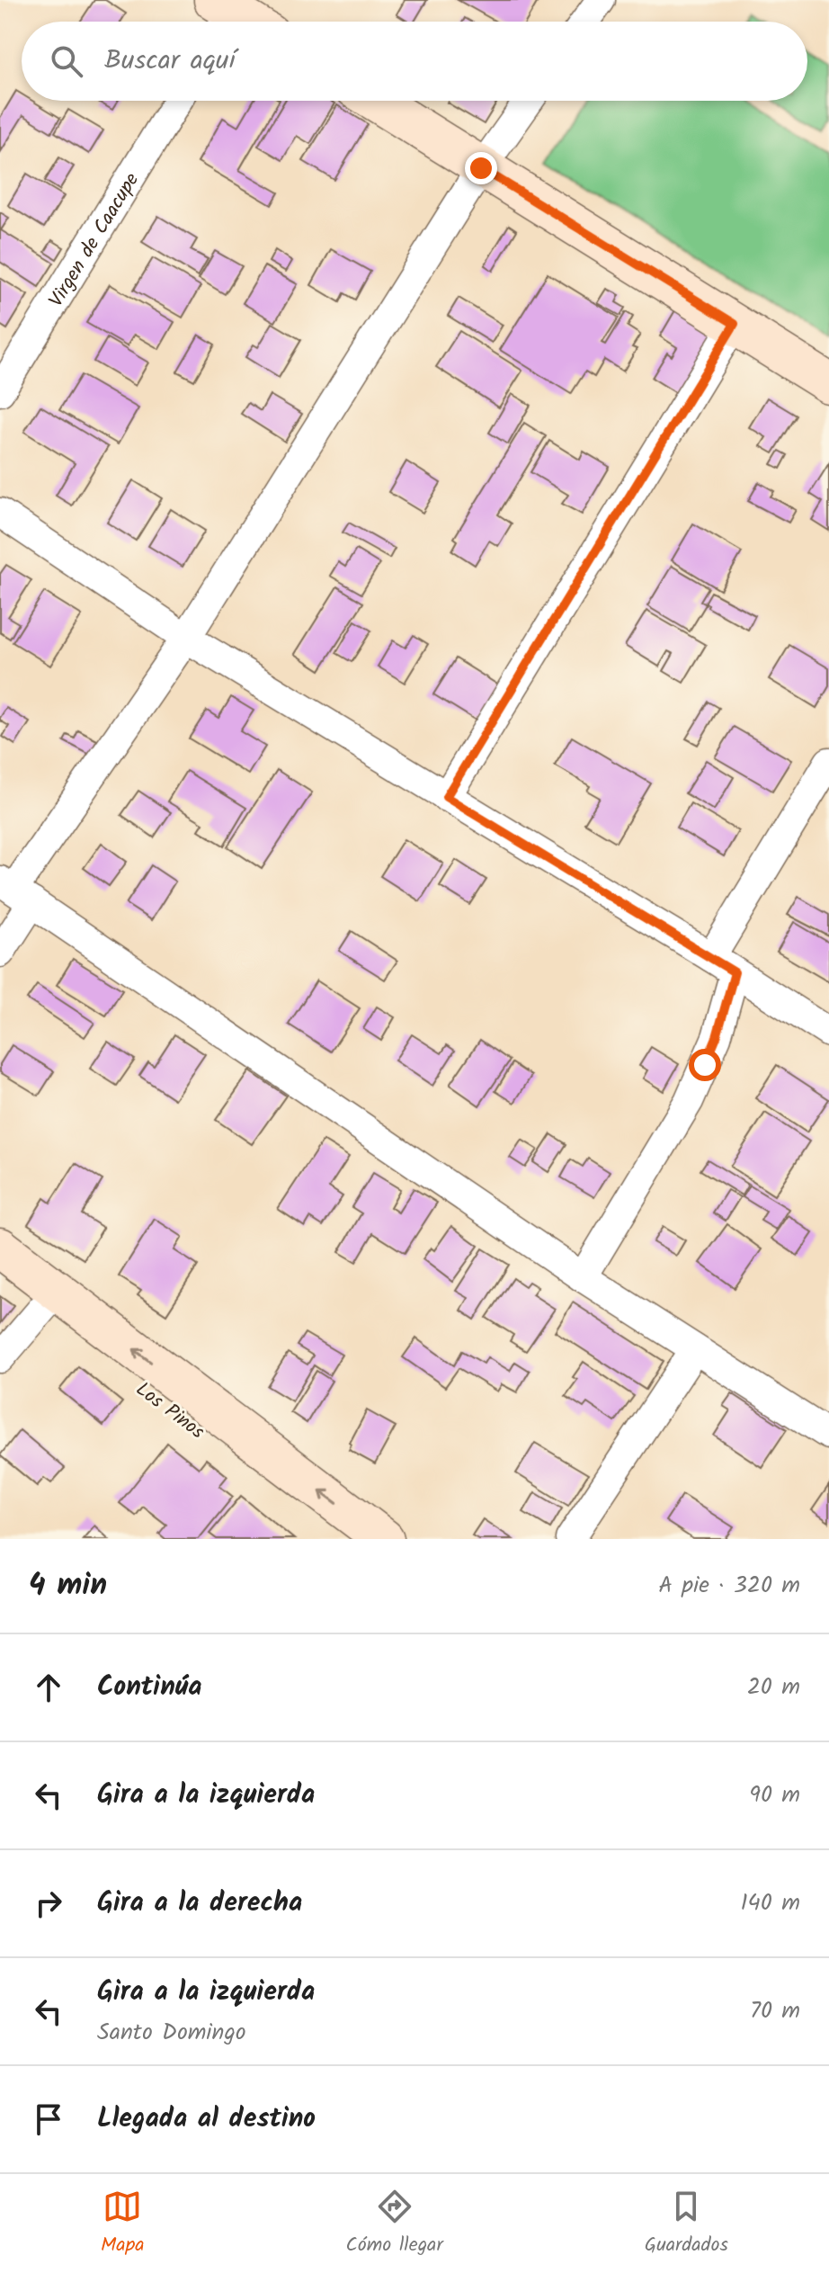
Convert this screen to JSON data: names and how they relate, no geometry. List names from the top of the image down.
{
  "streets": {
    "street": ["Virgen de Caacupe", "Los Pinos"]
  },
  "page": {
    "search": "Buscar aquí",
    "heading": ["4 min", "A pie · 320 m"],
    "list": [
      ["Continúa", "20 m"],
      ["Gira a la izquierda", "90 m"],
      ["Gira a la derecha", "140 m"],
      ["Gira a la izquierda", "Santo Domingo", "70 m"],
      "Llegada al destino"
    ],
    "nav": ["Mapa", "Cómo llegar", "Guardados"]
  }
}
